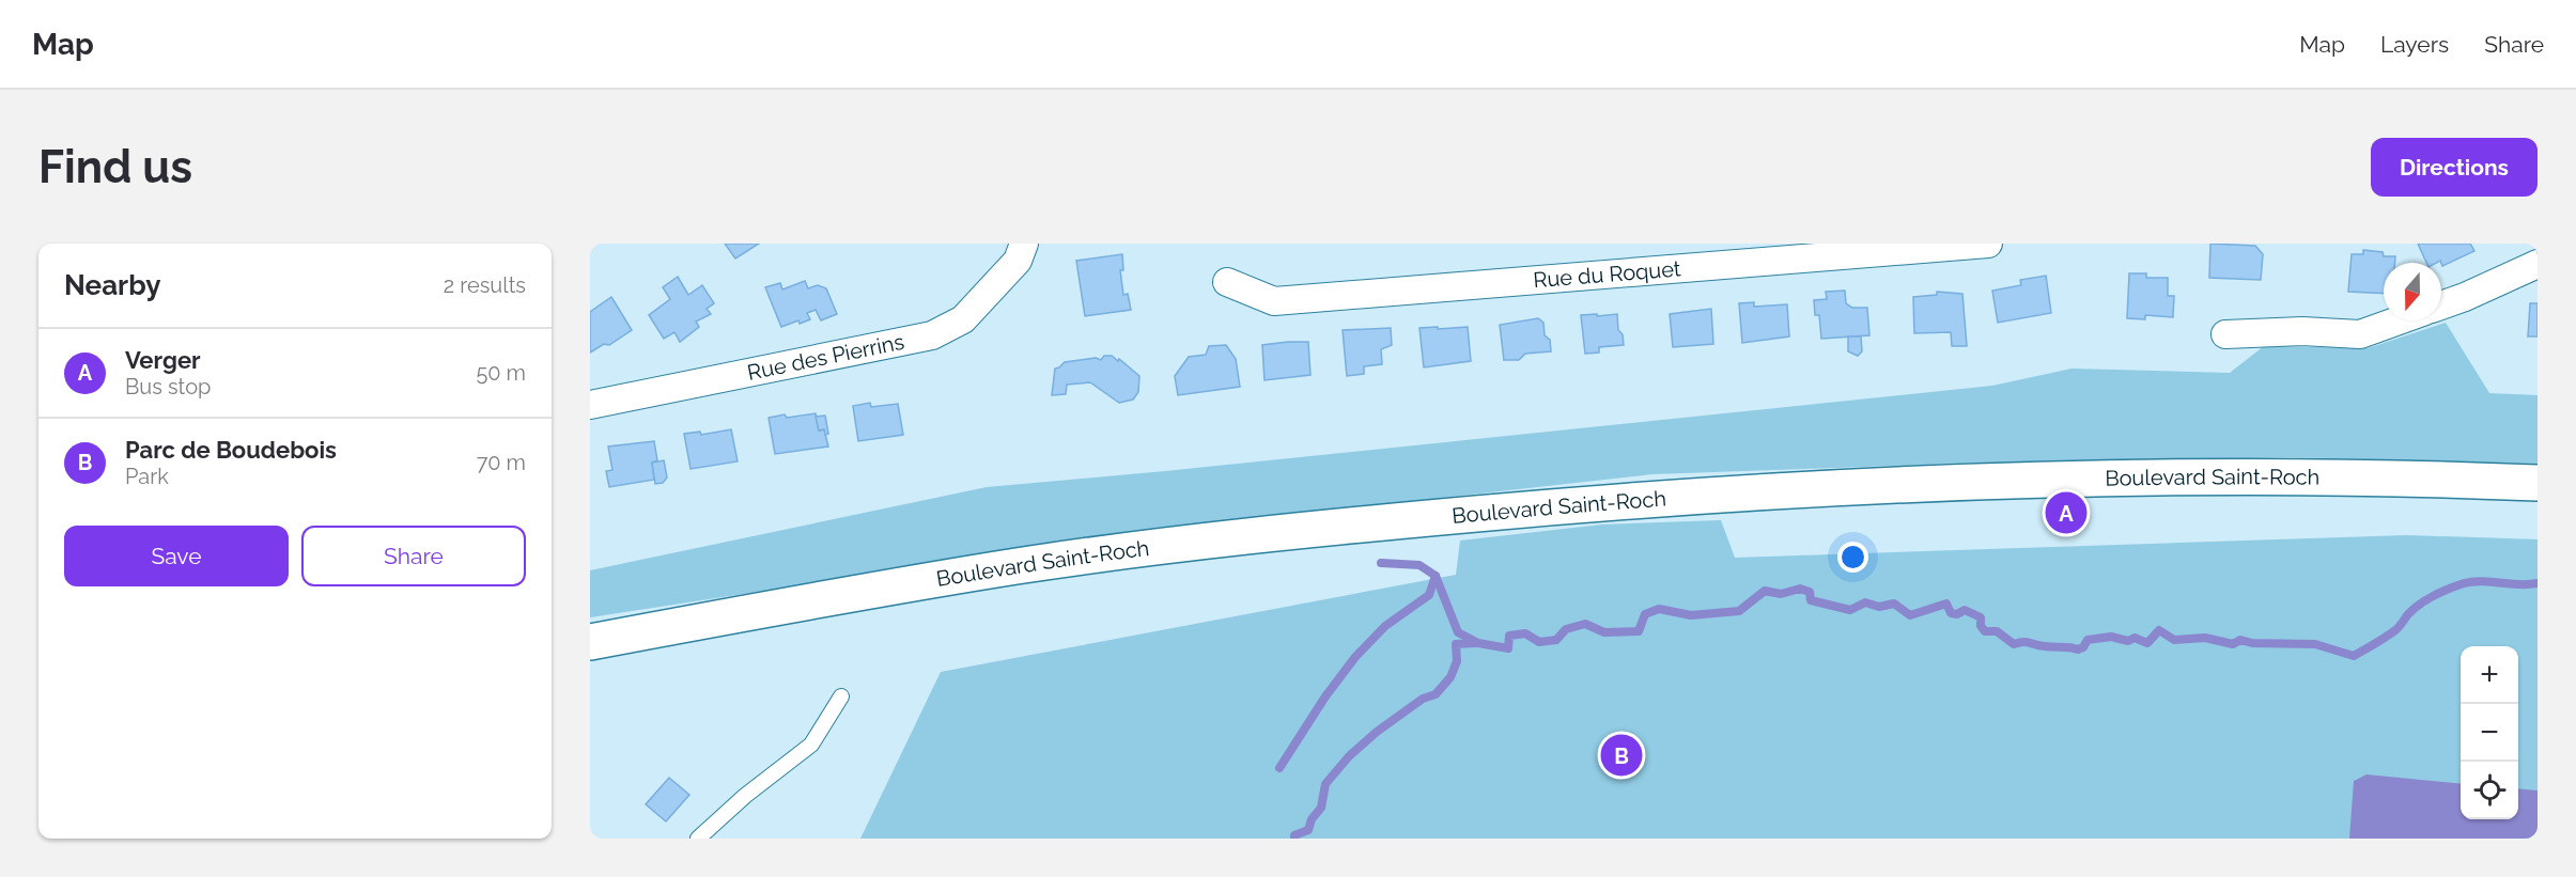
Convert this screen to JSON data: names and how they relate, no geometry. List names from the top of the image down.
{
  "streets": {
    "main road": ["Boulevard Saint-Roch"],
    "street": ["Rue du Roquet", "Rue des Pierrins"]
  },
  "north": "bottom",
  "page": {
    "header": "Map",
    "nav": ["Map", "Layers", "Share"],
    "buttons": [
      "Directions",
      ["Save", "Share"]
    ],
    "title": "Find us",
    "heading": ["Nearby", "2 results"],
    "list": [
      {
        "mark": "A",
        "name": "Verger",
        "note": "Bus stop",
        "value": "50 m"
      },
      {
        "mark": "B",
        "name": "Parc de Boudebois",
        "note": "Park",
        "value": "70 m"
      }
    ],
    "pins": ["A", "B"],
    "map_buttons": ["+", "−"]
  }
}
